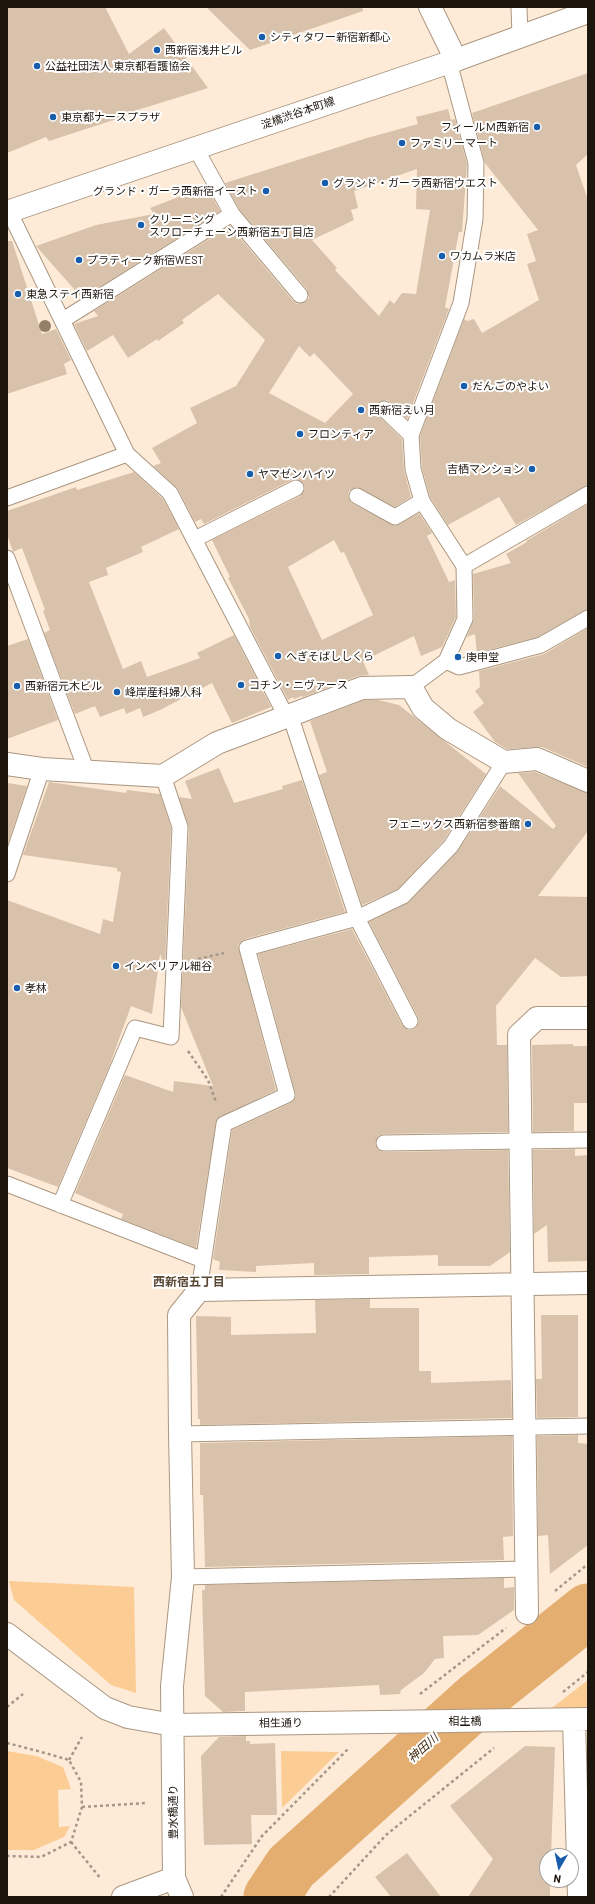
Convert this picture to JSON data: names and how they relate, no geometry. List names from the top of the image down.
{
  "streets": {
    "street": [
      "淀橋渋谷本町線",
      "相生橋",
      "相生通り",
      "豊水橋通り"
    ]
  },
  "crossings": [
    ["相生橋", "相生通り"],
    ["相生通り", "豊水橋通り"]
  ],
  "districts": ["西新宿五丁目"],
  "water": ["神田川"],
  "places": [
    "シティタワー新宿新都心",
    "西新宿浅井ビル",
    "公益社団法人 東京都看護協会",
    "東京都ナースプラザ",
    "フィールＭ西新宿",
    "ファミリーマート",
    "グランド・ガーラ西新宿ウエスト",
    "グランド・ガーラ西新宿イースト",
    "クリーニング スワローチェーン西新宿五丁目店",
    "ワカムラ米店",
    "プラティーク新宿WEST",
    "東急ステイ西新宿",
    "だんごのやよい",
    "西新宿えい月",
    "フロンティア",
    "吉栖マンション",
    "ヤマゼンハイツ",
    "へぎそばししくら",
    "庚申堂",
    "コチン・ニヴァース",
    "西新宿元木ビル",
    "峰岸産科婦人科",
    "フェニックス西新宿参番館",
    "インペリアル細谷",
    "孝林"
  ],
  "north": "bottom"
}
